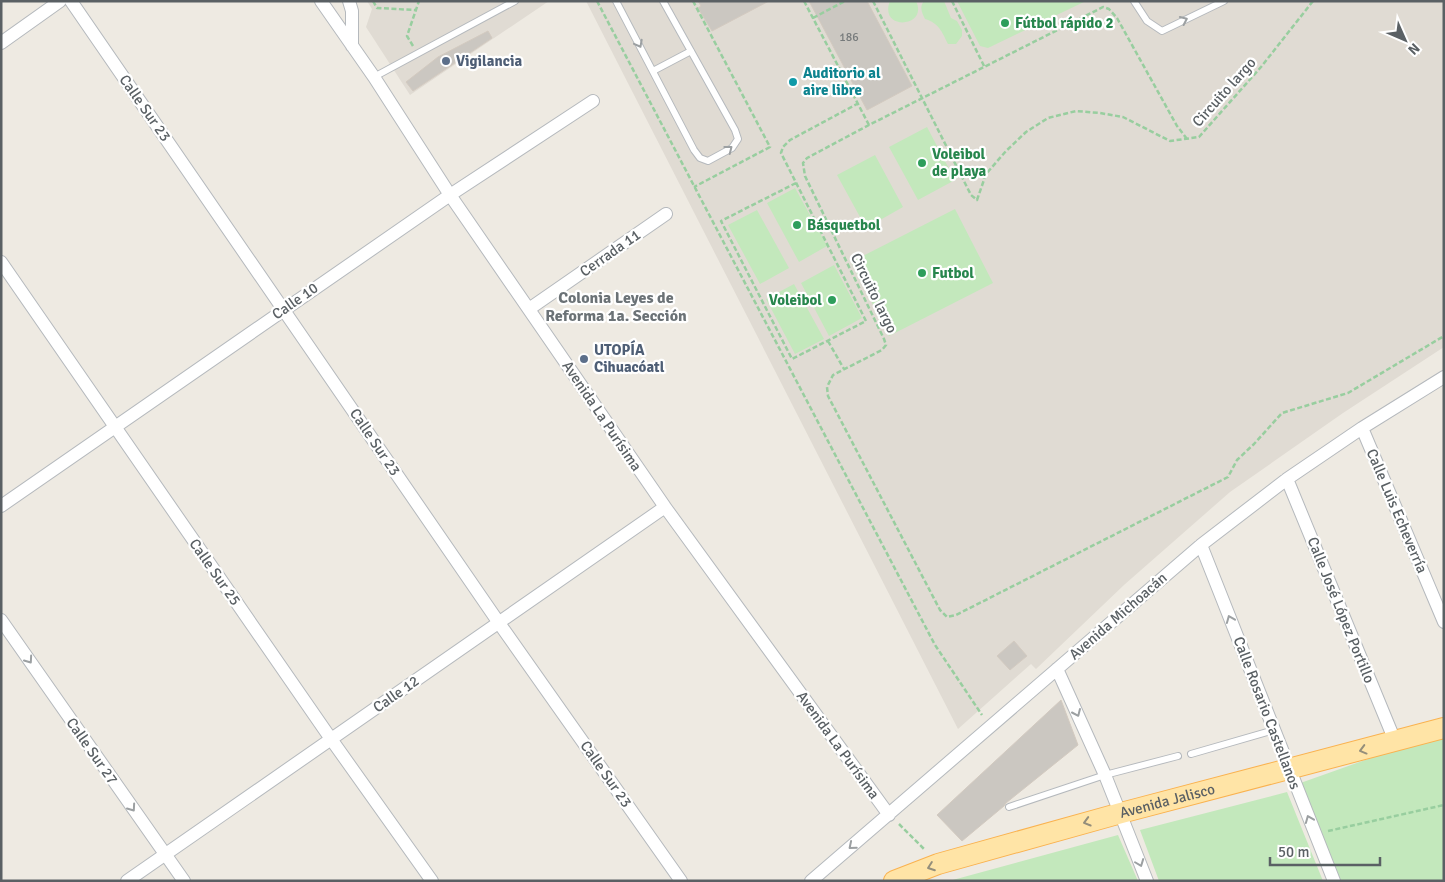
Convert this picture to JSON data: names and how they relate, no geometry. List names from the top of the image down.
{
  "streets": {
    "main road": ["Avenida Jalisco"],
    "street": [
      "Calle Sur 23",
      "Cerrada 11",
      "Calle 10",
      "Avenida La Purísima",
      "Calle Luis Echeverría",
      "Calle Sur 25",
      "Calle José López Portillo",
      "Avenida Michoacán",
      "Calle 12",
      "Calle Rosario Castellanos",
      "Calle Sur 27"
    ],
    "path": ["Circuito largo"]
  },
  "crossings": [
    ["Calle Sur 23", "Calle 10"],
    ["Calle Sur 23", "Calle 12"],
    ["Cerrada 11", "Avenida La Purísima"],
    ["Calle 10", "Avenida La Purísima"],
    ["Calle 10", "Calle Sur 25"],
    ["Avenida La Purísima", "Avenida Michoacán"],
    ["Avenida La Purísima", "Calle 12"],
    ["Calle Luis Echeverría", "Avenida Michoacán"],
    ["Calle Sur 25", "Calle 12"],
    ["Calle José López Portillo", "Avenida Michoacán"],
    ["Calle José López Portillo", "Avenida Jalisco"],
    ["Avenida Michoacán", "Calle Rosario Castellanos"],
    ["Calle 12", "Calle Sur 27"],
    ["Calle Rosario Castellanos", "Avenida Jalisco"]
  ],
  "one_way": ["Calle Rosario Castellanos", "Calle Sur 27", "Avenida Jalisco"],
  "districts": ["Colonia Leyes de Reforma 1a. Sección"],
  "places": [
    "Fútbol rápido 2",
    "Vigilancia",
    "Auditorio al aire libre",
    "Voleibol de playa",
    "Básquetbol",
    "Futbol",
    "Voleibol",
    "UTOPÍA Cihuacóatl"
  ],
  "house_numbers": ["186"],
  "scale_bar": "50 m",
  "north": "bottom right"
}
